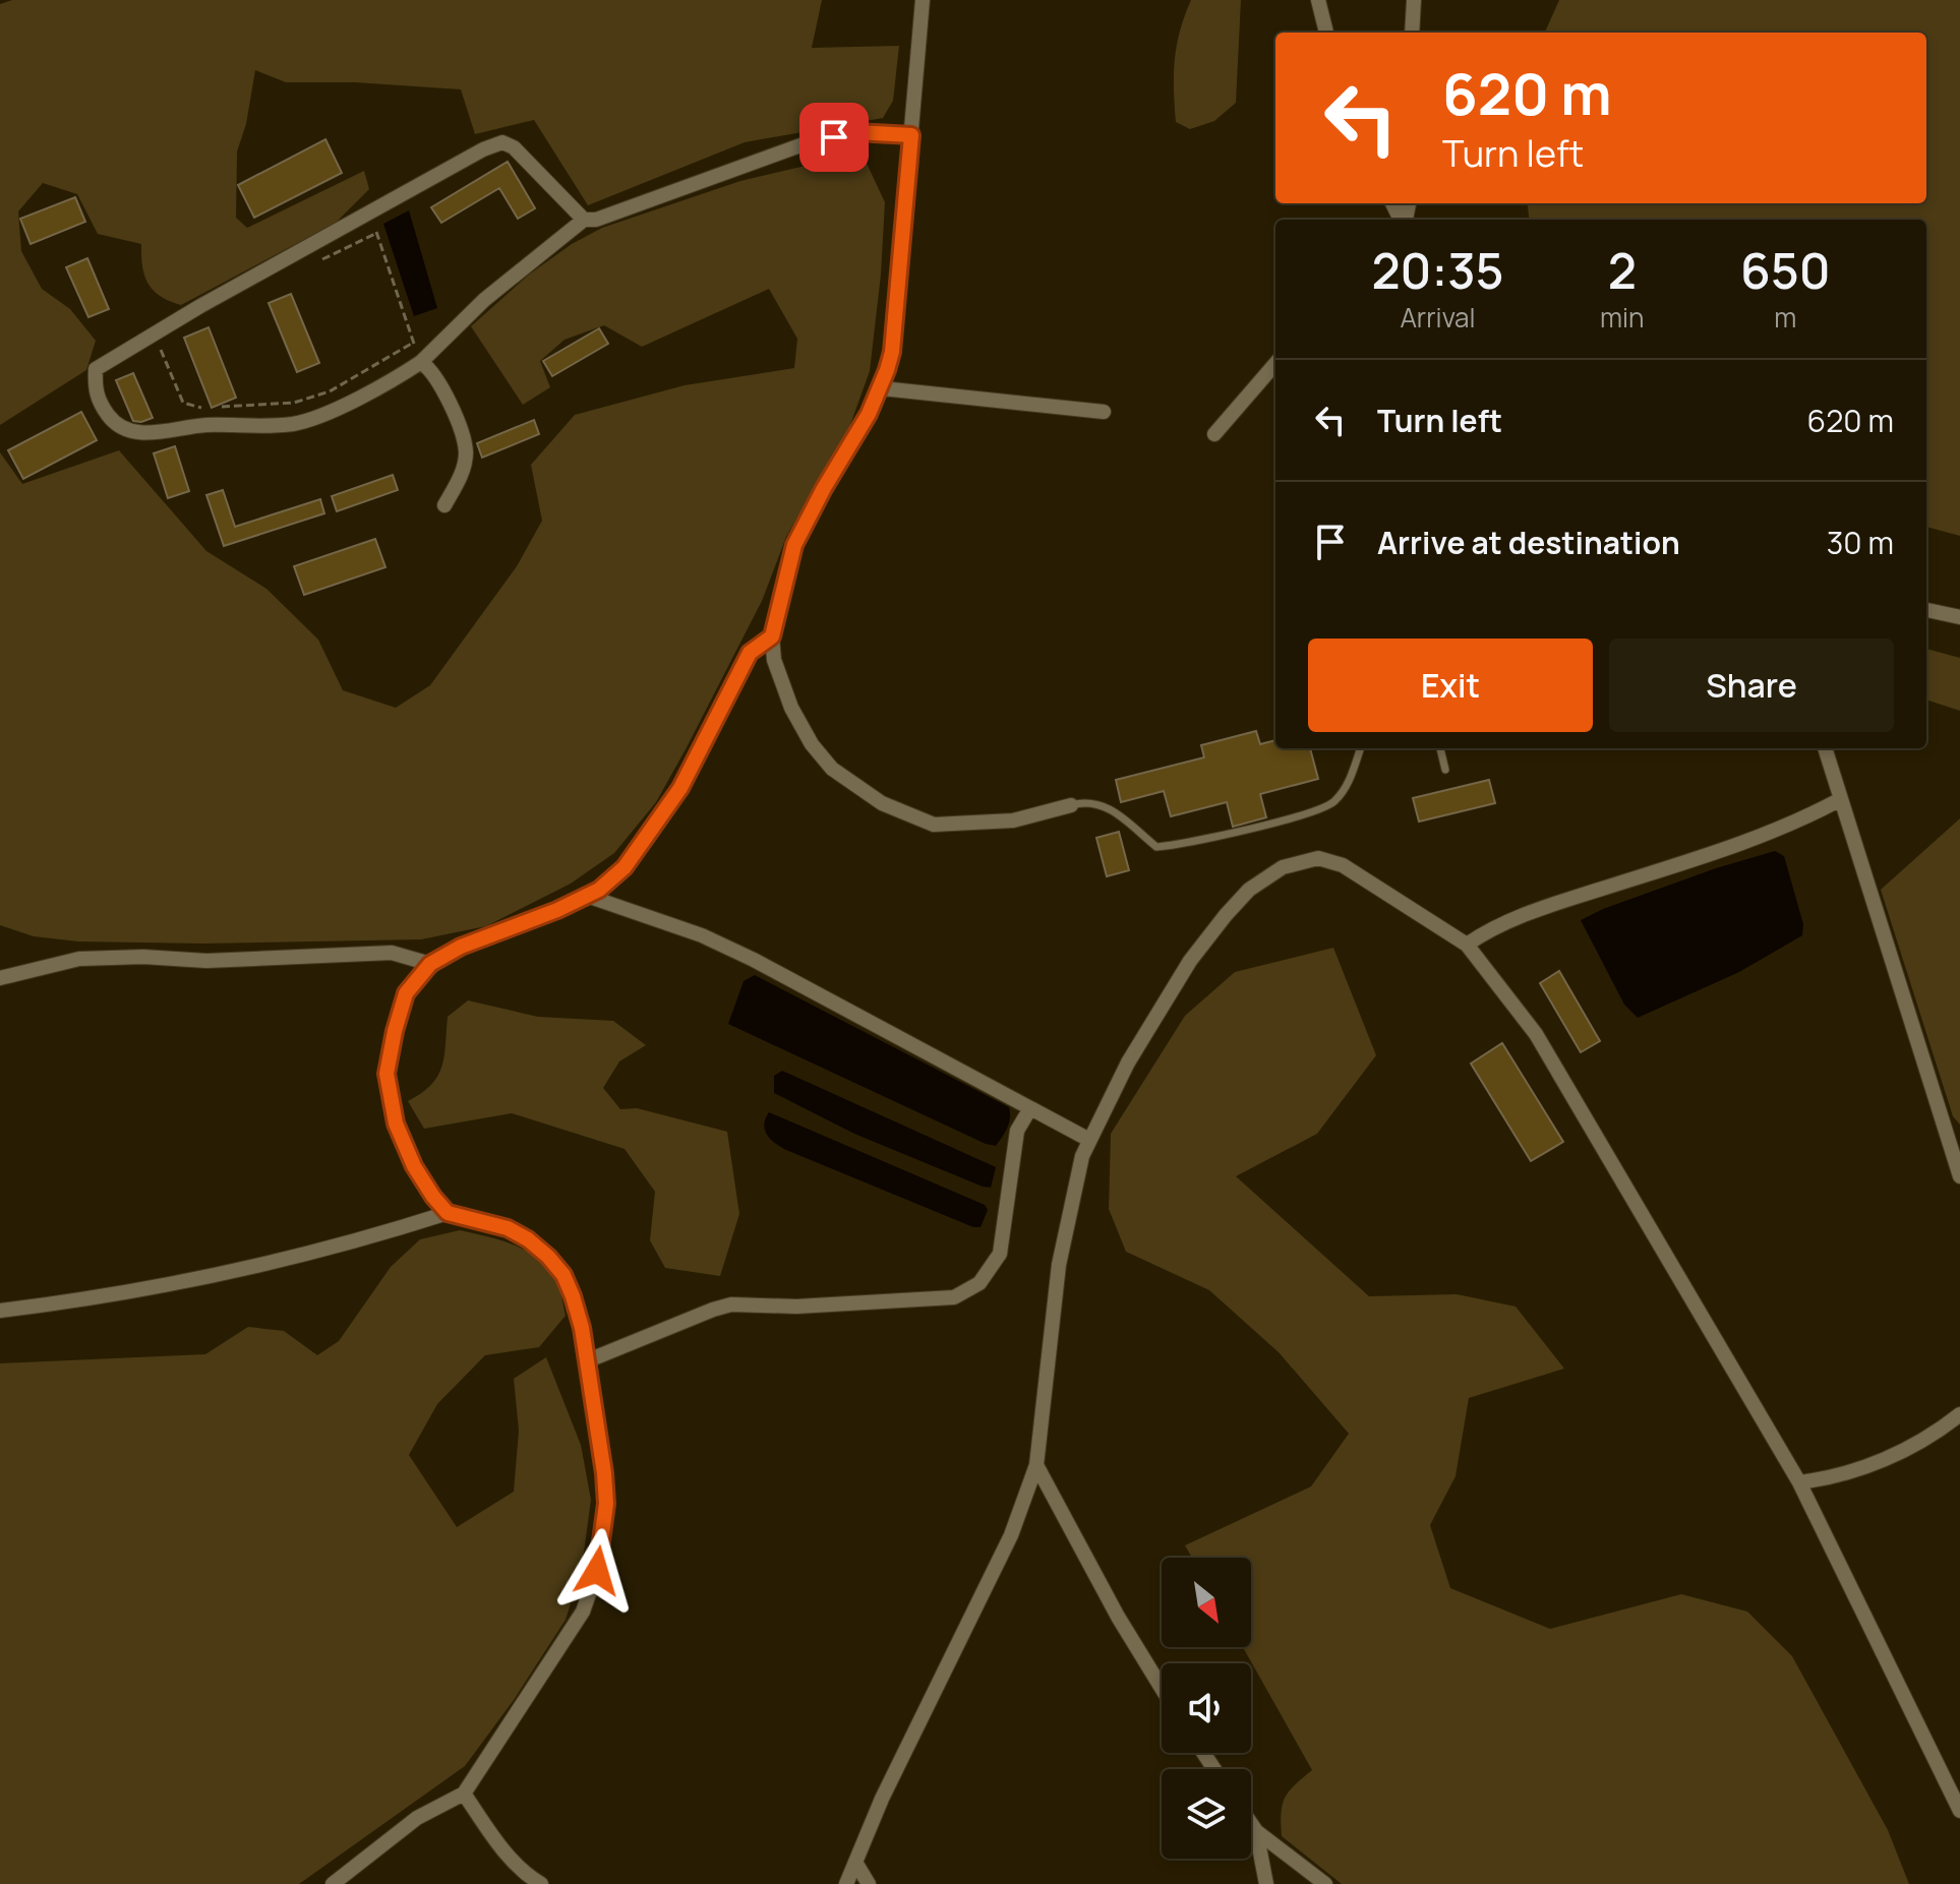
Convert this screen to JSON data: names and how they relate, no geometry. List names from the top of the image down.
{
  "north": "bottom right",
  "page": {
    "turn": ["620 m", "Turn left"],
    "eta": [
      "20:35",
      "Arrival",
      "2",
      "min",
      "650",
      "m"
    ],
    "list": [
      {
        "name": "Turn left",
        "value": "620 m"
      },
      {
        "name": "Arrive at destination",
        "value": "30 m"
      }
    ],
    "buttons": ["Exit", "Share"]
  }
}
